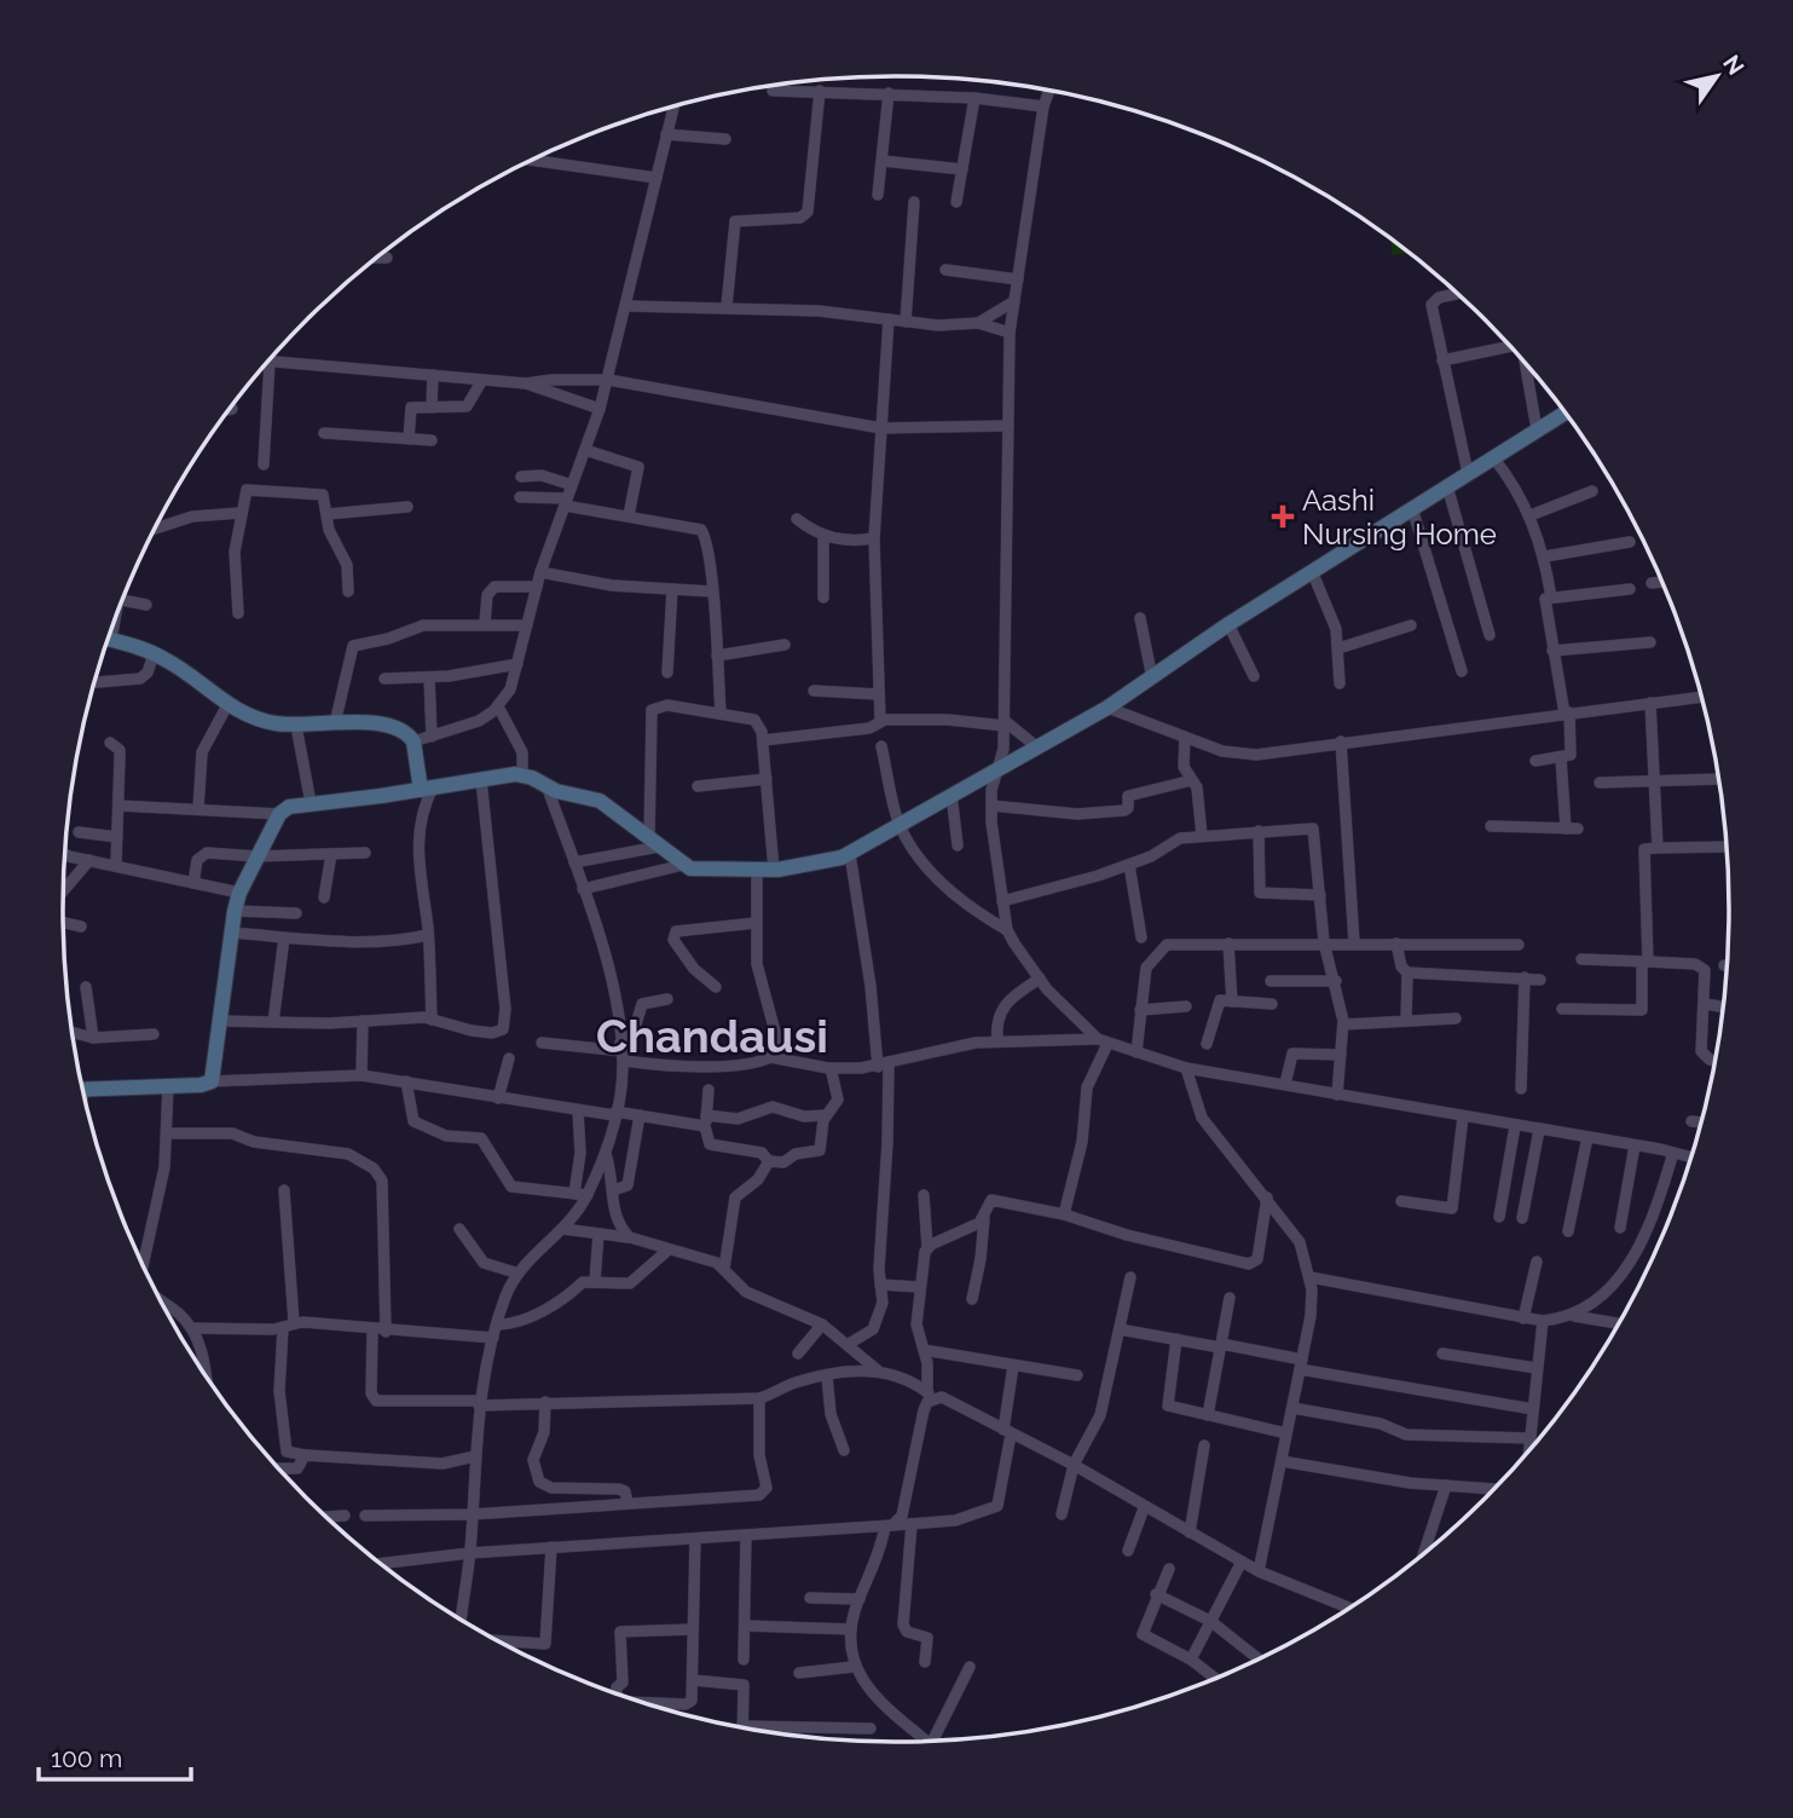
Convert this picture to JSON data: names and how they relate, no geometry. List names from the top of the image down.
{
  "districts": ["Chandausi"],
  "places": {
    "health": ["Aashi Nursing Home"]
  },
  "scale_bar": "100 m",
  "north": "top right"
}
